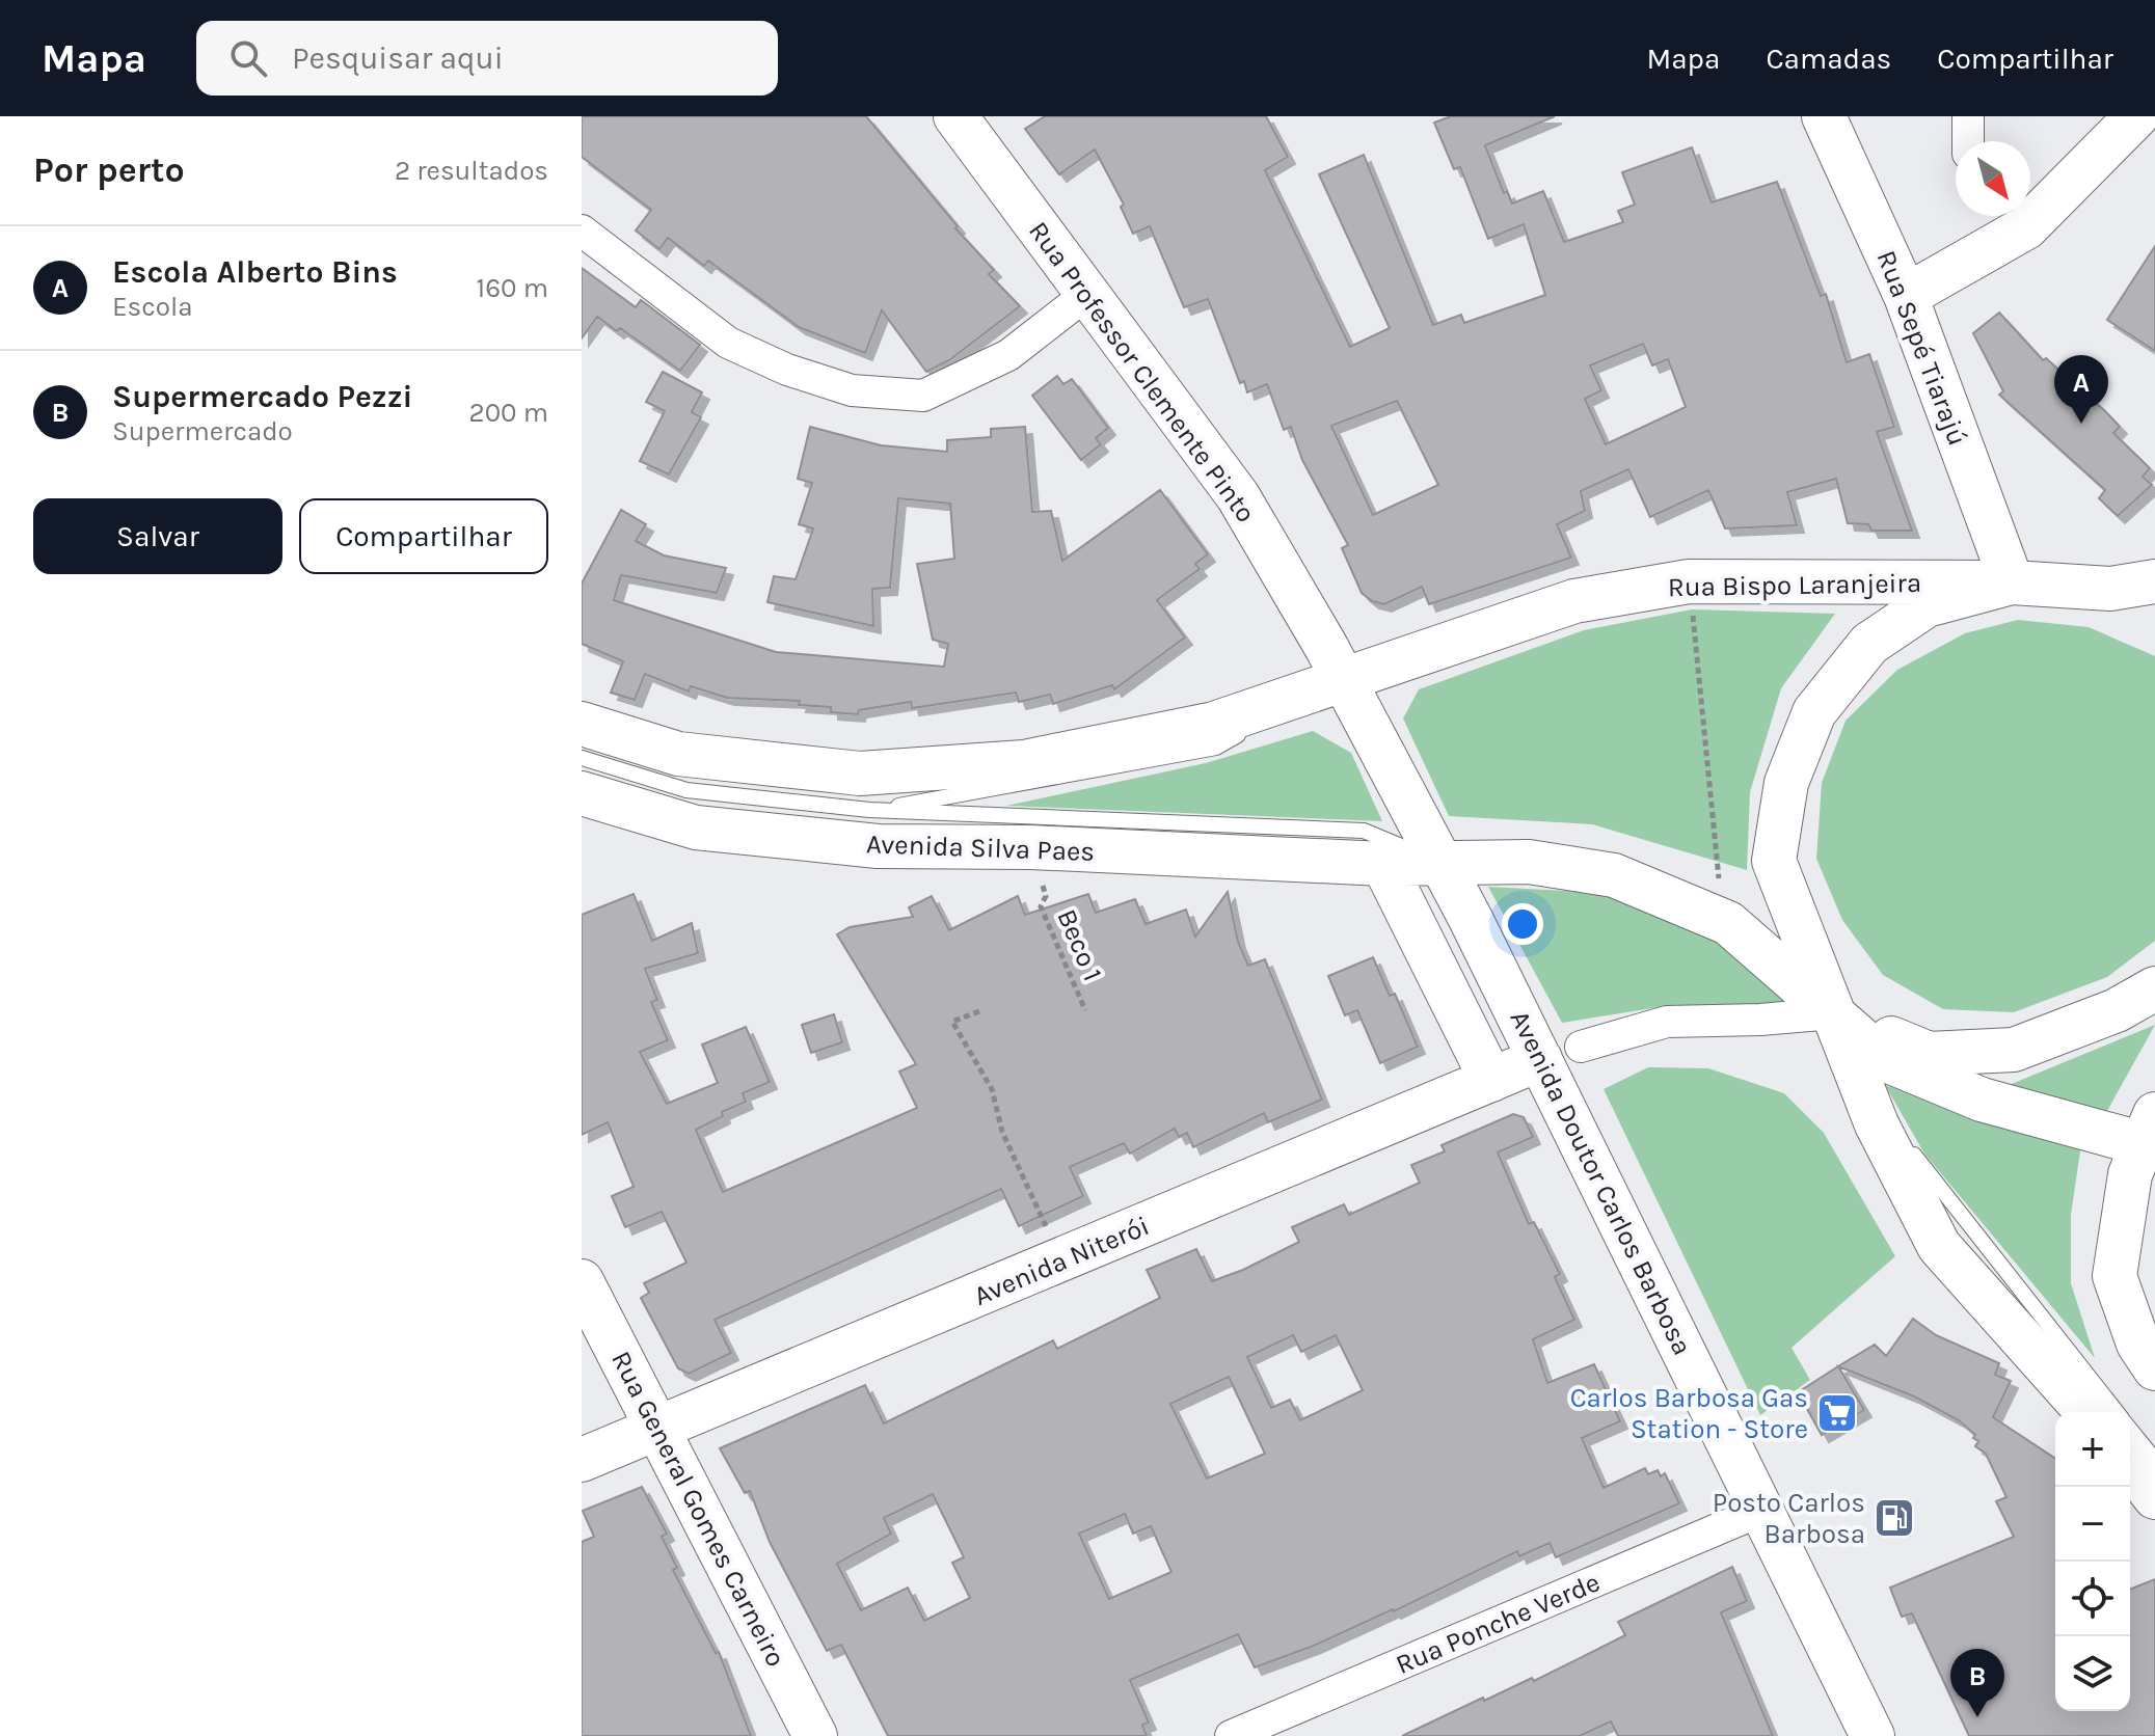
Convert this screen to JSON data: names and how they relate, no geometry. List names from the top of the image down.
{
  "streets": {
    "main road": [
      "Rua Sepé Tiarajú",
      "Rua Professor Clemente Pinto",
      "Rua Bispo Laranjeira",
      "Avenida Silva Paes",
      "Avenida Doutor Carlos Barbosa",
      "Avenida Niterói",
      "Rua General Gomes Carneiro"
    ],
    "street": ["Rua Ponche Verde"],
    "path": ["Beco 1"]
  },
  "crossings": [
    ["Rua Sepé Tiarajú", "Rua Bispo Laranjeira"],
    ["Rua Professor Clemente Pinto", "Rua Bispo Laranjeira"],
    ["Rua Professor Clemente Pinto", "Avenida Doutor Carlos Barbosa"],
    ["Rua Bispo Laranjeira", "Avenida Doutor Carlos Barbosa"],
    ["Avenida Silva Paes", "Beco 1"],
    ["Avenida Silva Paes", "Avenida Doutor Carlos Barbosa"],
    ["Avenida Doutor Carlos Barbosa", "Avenida Niterói"],
    ["Avenida Doutor Carlos Barbosa", "Rua Ponche Verde"],
    ["Avenida Niterói", "Rua General Gomes Carneiro"]
  ],
  "places": {
    "supermarket": ["Carlos Barbosa Gas Station - Store"],
    "fuel station": ["Posto Carlos Barbosa"]
  },
  "north": "bottom right",
  "page": {
    "header": "Mapa",
    "search": "Pesquisar aqui",
    "nav": ["Mapa", "Camadas", "Compartilhar"],
    "heading": ["Por perto", "2 resultados"],
    "list": [
      {
        "mark": "A",
        "name": "Escola Alberto Bins",
        "note": "Escola",
        "value": "160 m"
      },
      {
        "mark": "B",
        "name": "Supermercado Pezzi",
        "note": "Supermercado",
        "value": "200 m"
      }
    ],
    "pins": ["A", "B"],
    "buttons": ["Salvar", "Compartilhar"],
    "map_buttons": ["+", "−"]
  }
}
